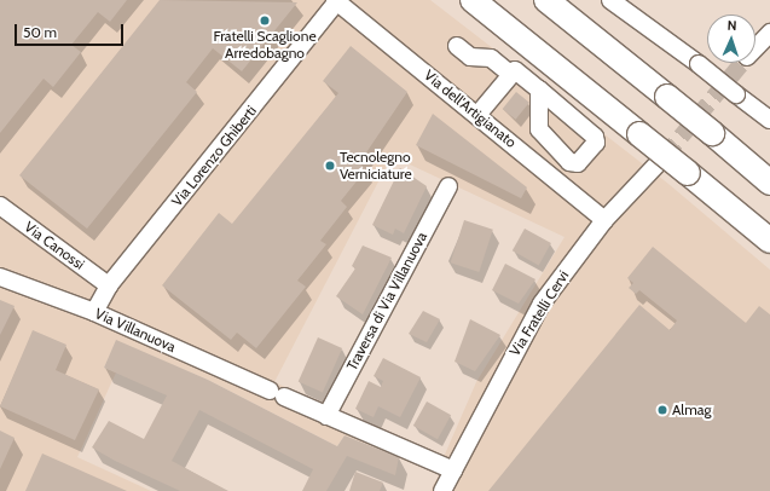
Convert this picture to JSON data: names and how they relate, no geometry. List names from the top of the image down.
{
  "streets": {
    "street": [
      "Via dell'Artigianato",
      "Via Lorenzo Ghiberti",
      "Via Canossi",
      "Traversa di Via Villanuova",
      "Via Fratelli Cervi",
      "Via Villanuova"
    ]
  },
  "crossings": [
    ["Via dell'Artigianato", "Via Lorenzo Ghiberti"],
    ["Via dell'Artigianato", "Via Fratelli Cervi"],
    ["Via Lorenzo Ghiberti", "Via Canossi"],
    ["Via Lorenzo Ghiberti", "Via Villanuova"],
    ["Traversa di Via Villanuova", "Via Villanuova"],
    ["Via Fratelli Cervi", "Via Villanuova"]
  ],
  "places": ["Fratelli Scaglione Arredobagno", "Tecnolegno Verniciature", "Almag"],
  "scale_bar": "50 m",
  "north": "top"
}
